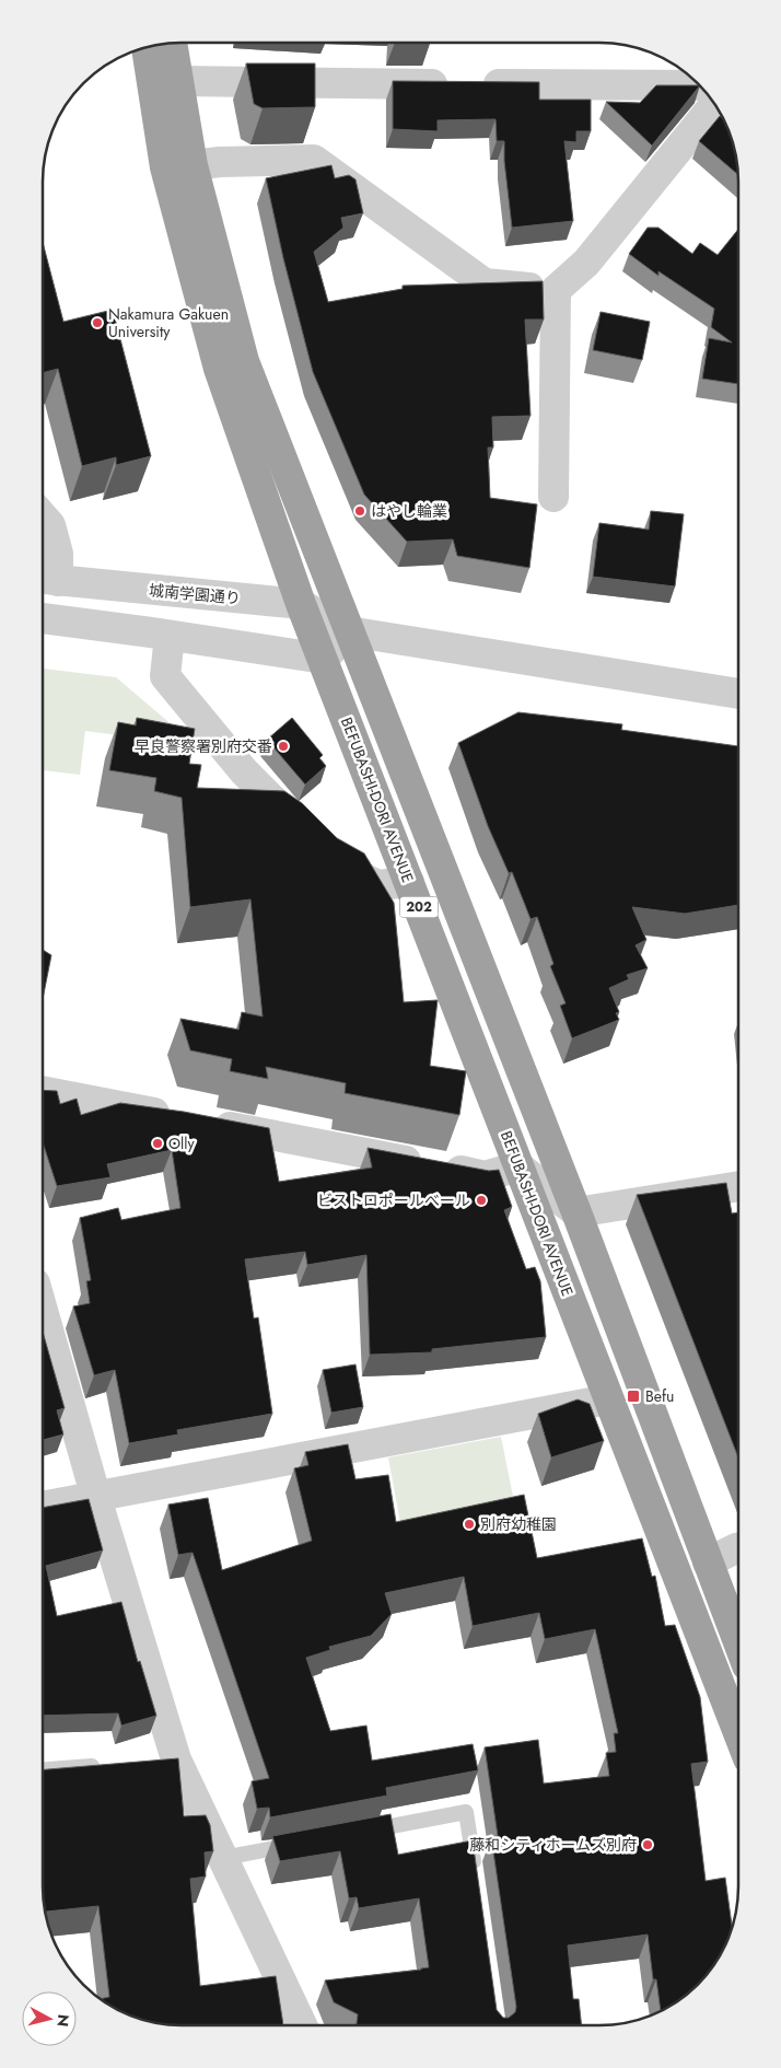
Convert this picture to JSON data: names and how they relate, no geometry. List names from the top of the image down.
{
  "streets": {
    "highway": ["BEFUBASHI-DORI AVENUE", "202"],
    "street": ["城南学園通り"]
  },
  "crossings": [
    ["城南学園通り", "BEFUBASHI-DORI AVENUE"],
    ["城南学園通り", "202"]
  ],
  "places": {
    "other": [
      "Nakamura Gakuen University",
      "はやし輪業",
      "早良警察署別府交番",
      "Olly",
      "ビストロポールべール",
      "別府幼稚園",
      "藤和シティホームズ別府"
    ],
    "transit": ["Befu"]
  },
  "north": "right"
}
